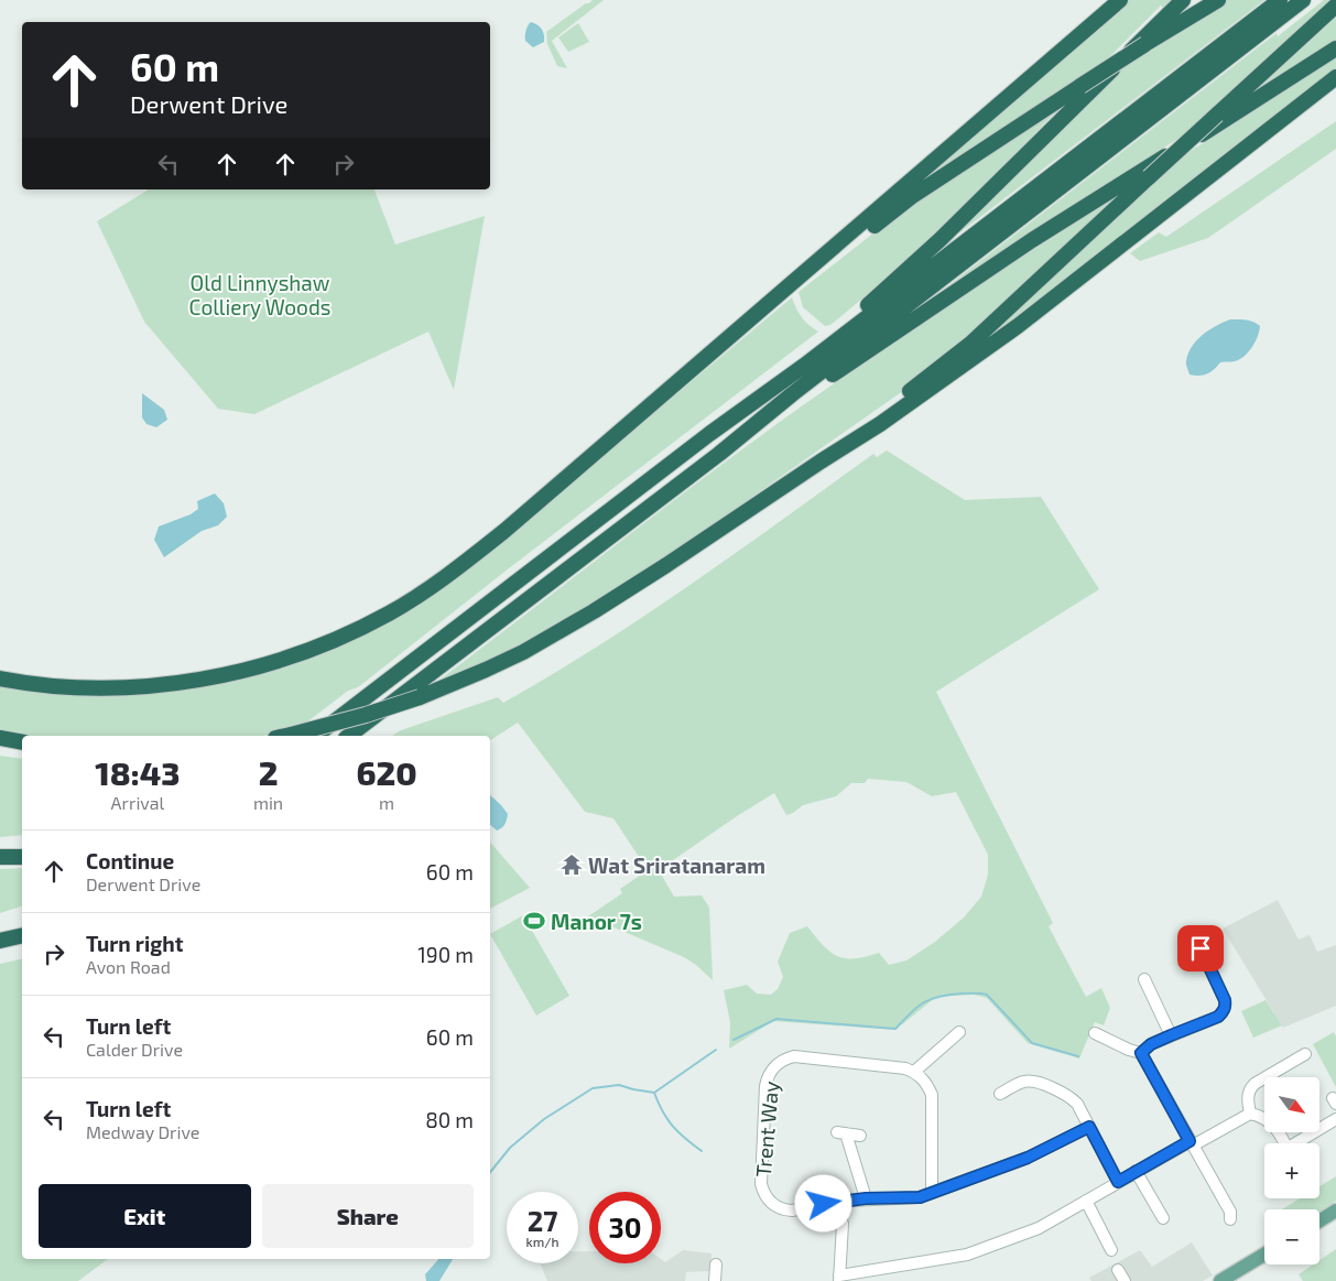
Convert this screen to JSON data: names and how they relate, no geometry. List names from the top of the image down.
{
  "streets": {
    "street": ["Trent Way"]
  },
  "parks": ["Old Linnyshaw Colliery Woods"],
  "places": {
    "temple": ["Wat Sriratanaram"],
    "sports": ["Manor 7s"]
  },
  "north": "bottom right",
  "page": {
    "turn": ["60 m", "Derwent Drive"],
    "eta": [
      "18:43",
      "Arrival",
      "2",
      "min",
      "620",
      "m"
    ],
    "list": [
      {
        "name": "Continue",
        "note": "Derwent Drive",
        "value": "60 m"
      },
      {
        "name": "Turn right",
        "note": "Avon Road",
        "value": "190 m"
      },
      {
        "name": "Turn left",
        "note": "Calder Drive",
        "value": "60 m"
      },
      {
        "name": "Turn left",
        "note": "Medway Drive",
        "value": "80 m"
      }
    ],
    "map_buttons": ["+", "−"],
    "buttons": ["Exit", "Share"],
    "speed": "27 km/h",
    "limit": "30"
  }
}
